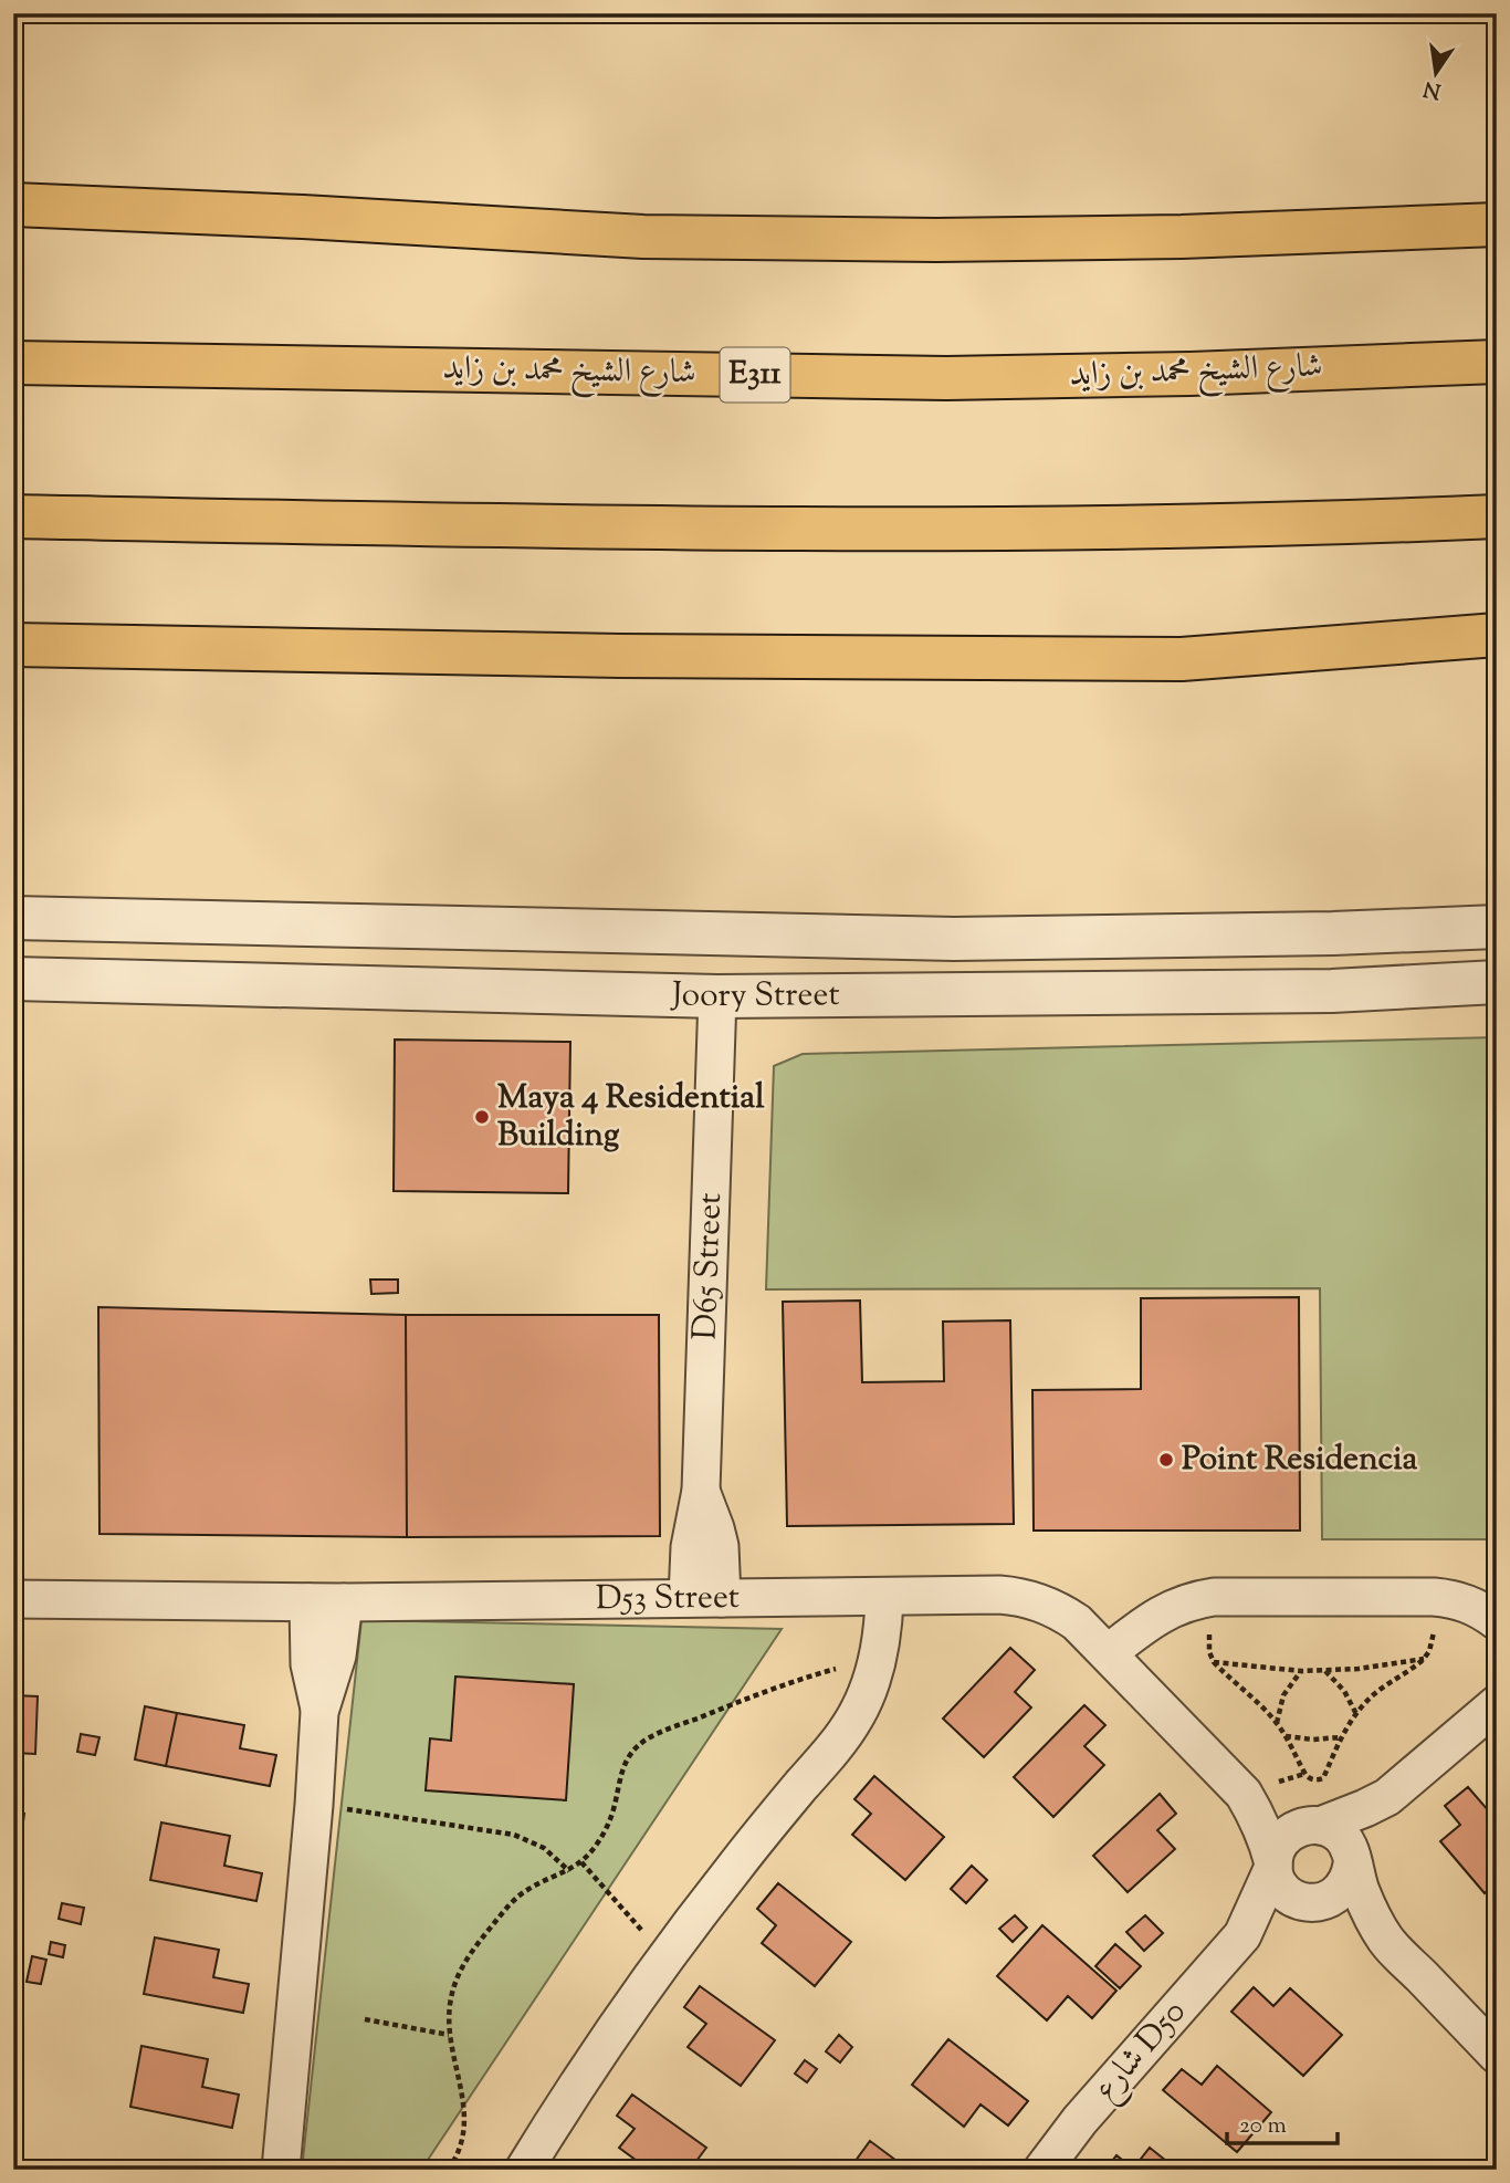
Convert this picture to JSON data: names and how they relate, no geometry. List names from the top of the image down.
{
  "streets": {
    "highway": ["شارع الشيخ محمد بن زايد", "E311"],
    "street": [
      "Joory Street",
      "D65 Street",
      "D53 Street",
      "شارع D50"
    ]
  },
  "crossings": [
    ["Joory Street", "D65 Street"],
    ["D65 Street", "D53 Street"],
    ["D53 Street", "شارع D50"]
  ],
  "places": ["Maya 4 Residential Building", "Point Residencia"],
  "scale_bar": "20 m",
  "north": "bottom"
}
